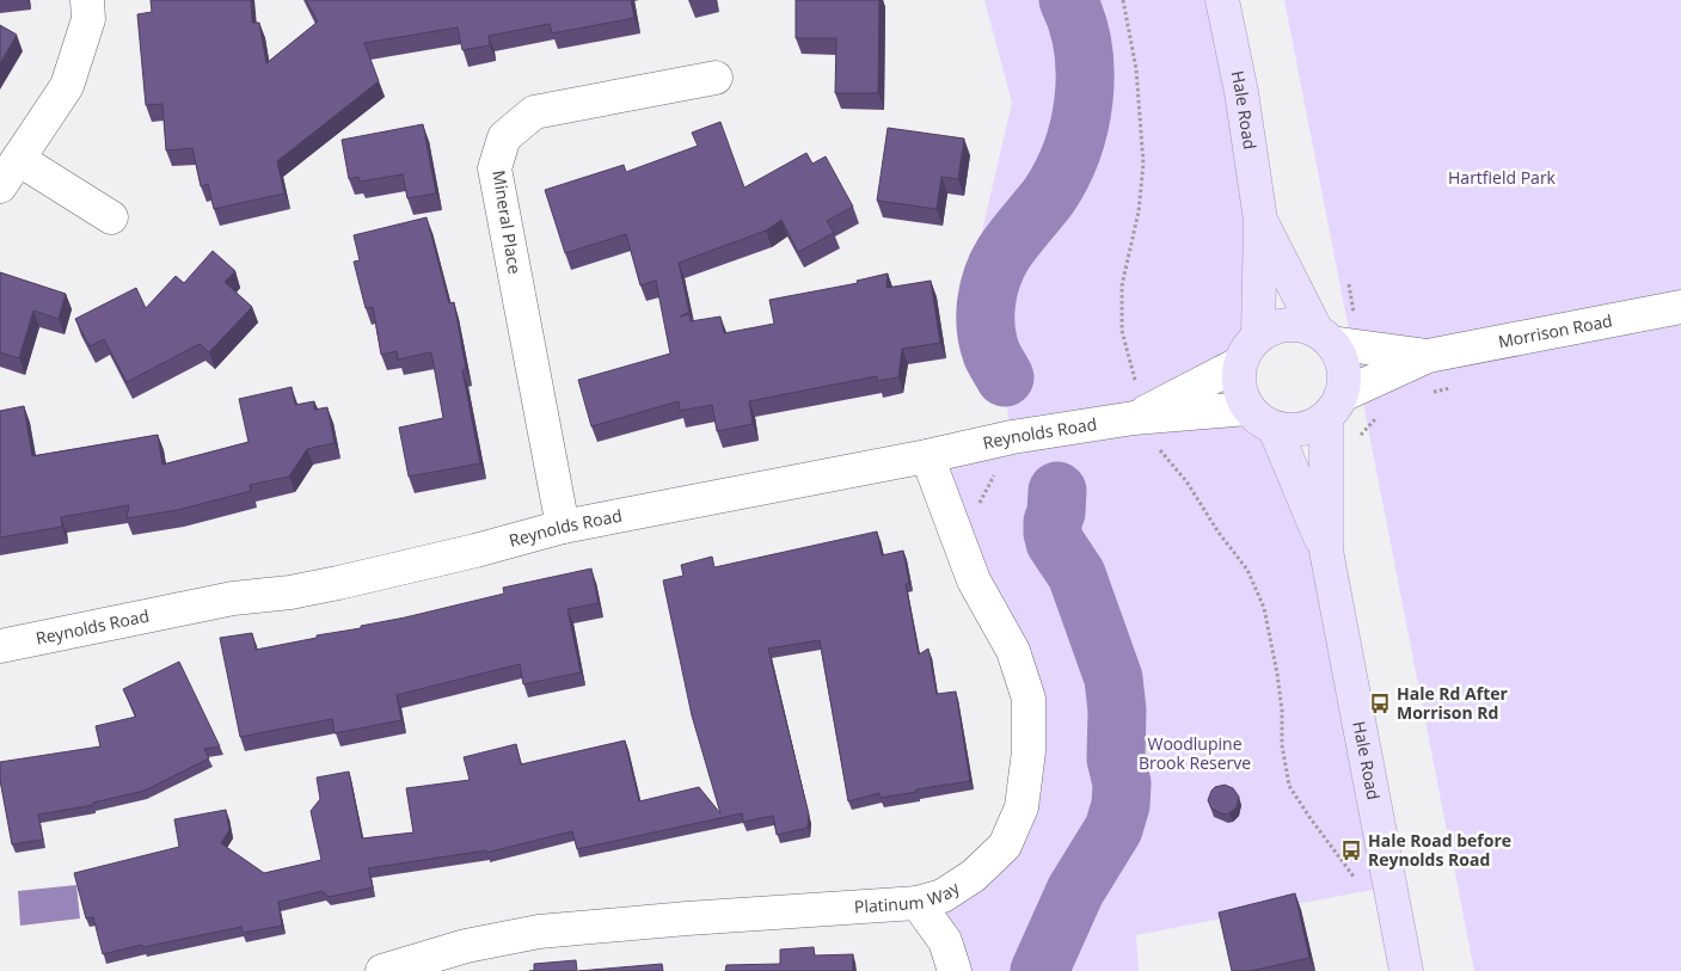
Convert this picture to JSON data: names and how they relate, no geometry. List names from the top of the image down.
{
  "streets": {
    "main road": ["Hale Road"],
    "street": [
      "Mineral Place",
      "Morrison Road",
      "Reynolds Road",
      "Platinum Way"
    ]
  },
  "crossings": [
    ["Hale Road", "Morrison Road"],
    ["Hale Road", "Reynolds Road"],
    ["Mineral Place", "Reynolds Road"],
    ["Morrison Road", "Reynolds Road"],
    ["Reynolds Road", "Platinum Way"]
  ],
  "parks": ["Hartfield Park", "Woodlupine Brook Reserve"],
  "places": {
    "bus stop": ["Hale Rd After Morrison Rd", "Hale Road before Reynolds Road"]
  }
}
